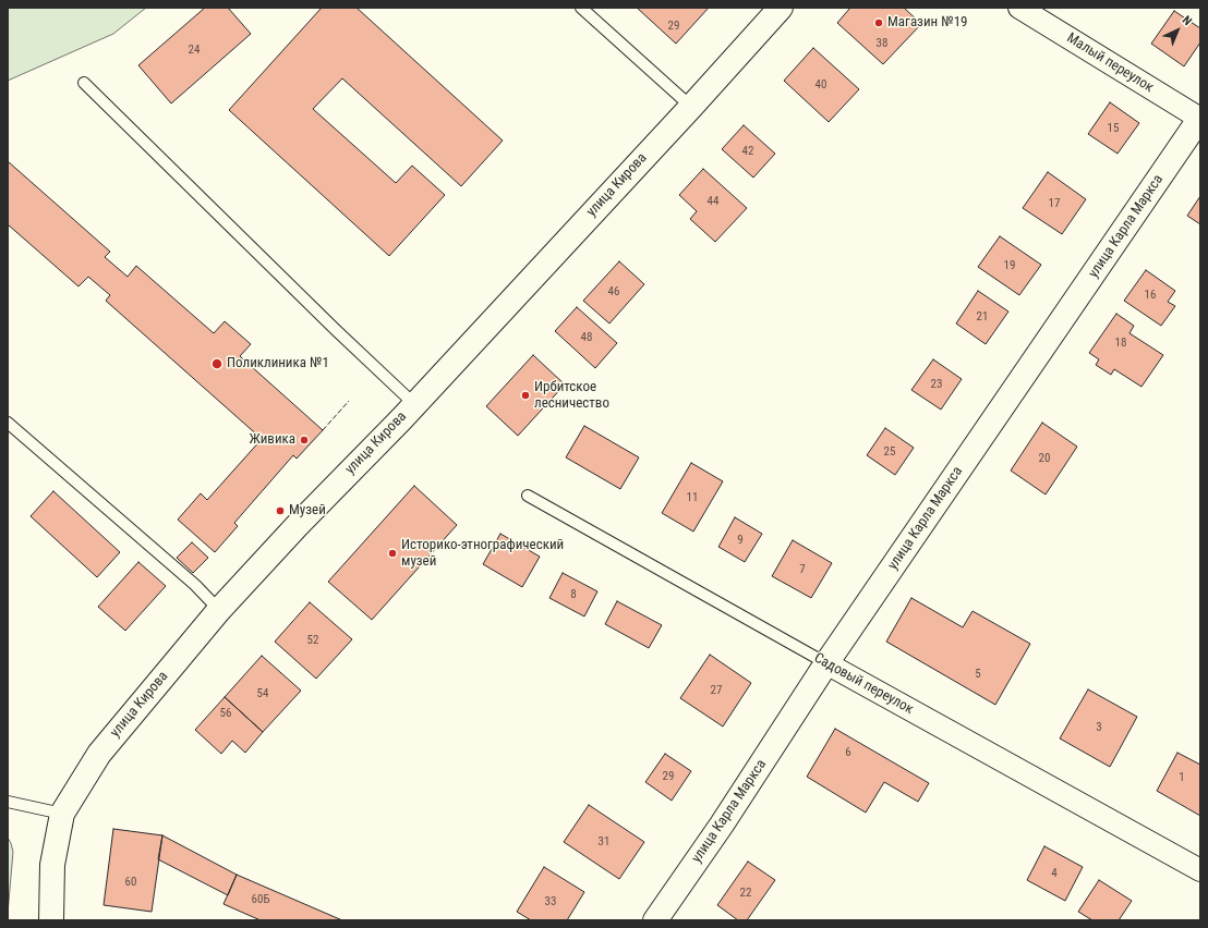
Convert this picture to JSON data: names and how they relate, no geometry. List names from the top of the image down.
{
  "streets": {
    "street": [
      "Малый переулок",
      "улица Кирова",
      "улица Карла Маркса",
      "Садовый переулок"
    ]
  },
  "crossings": [
    ["Малый переулок", "улица Карла Маркса"],
    ["улица Карла Маркса", "Садовый переулок"]
  ],
  "places": [
    "Магазин №19",
    "Поликлиника №1",
    "Ирбитское лесничество",
    "Живика",
    "Музей",
    "Историко-этнографический музей"
  ],
  "house_numbers": [
    "29",
    "38",
    "24",
    "40",
    "15",
    "42",
    "44",
    "17",
    "19",
    "46",
    "16",
    "21",
    "48",
    "18",
    "23",
    "25",
    "20",
    "11",
    "9",
    "7",
    "8",
    "52",
    "5",
    "27",
    "54",
    "56",
    "3",
    "6",
    "29",
    "1",
    "31",
    "4",
    "60",
    "22",
    "60Б",
    "33"
  ],
  "north": "top right"
}
